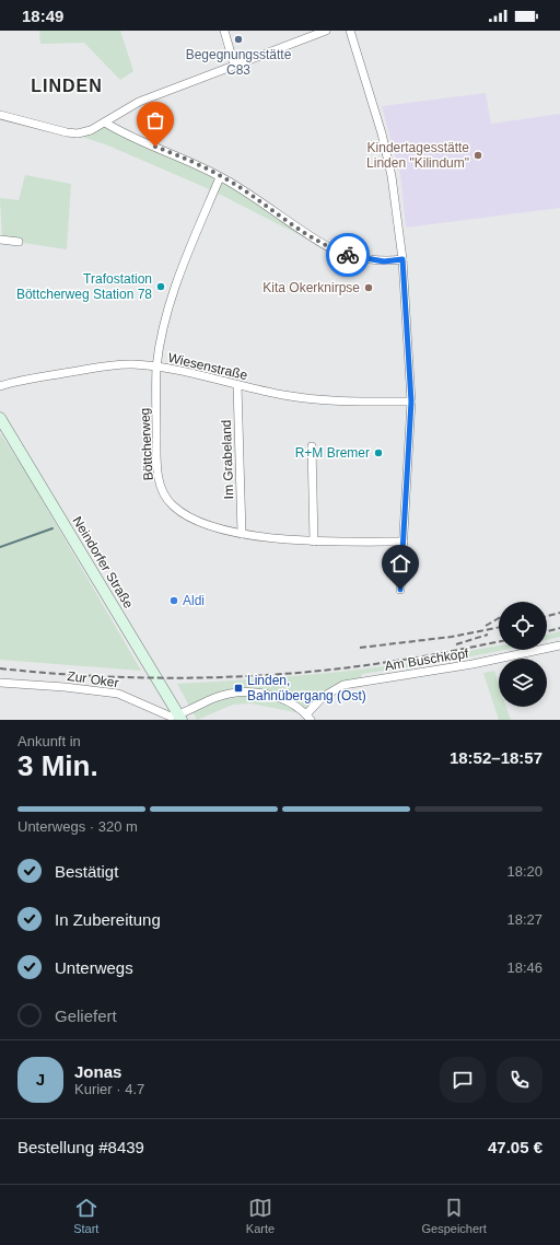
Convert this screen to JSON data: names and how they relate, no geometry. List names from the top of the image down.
{
  "streets": {
    "street": [
      "Wiesenstraße",
      "Böttcherweg",
      "Im Grabeland",
      "Neindorfer Straße",
      "Am Buschkopf",
      "Zur Oker"
    ]
  },
  "crossings": [
    ["Wiesenstraße", "Böttcherweg"],
    ["Wiesenstraße", "Im Grabeland"],
    ["Böttcherweg", "Im Grabeland"],
    ["Neindorfer Straße", "Zur Oker"]
  ],
  "districts": ["LINDEN"],
  "places": {
    "other": [
      "Begegnungsstätte C83",
      "Kindertagesstätte Linden \"Kilindum\"",
      "Trafostation Böttcherweg Station 78",
      "Kita Okerknirpse",
      "R+M Bremer",
      "Aldi"
    ],
    "transit": ["Linden, Bahnübergang (Ost)"]
  },
  "page": {
    "status": "18:49",
    "heading": ["3 Min.", "Ankunft in", "18:52–18:57"],
    "panel": [
      "Jonas",
      "Kurier · 4.7",
      "Bestellung #8439",
      "47.05 €"
    ],
    "bar": "Unterwegs · 320 m",
    "list": [
      ["Bestätigt", "18:20"],
      ["In Zubereitung", "18:27"],
      ["Unterwegs", "18:46"],
      "Geliefert"
    ],
    "round": "J",
    "tabs": ["Start", "Karte", "Gespeichert"]
  }
}
